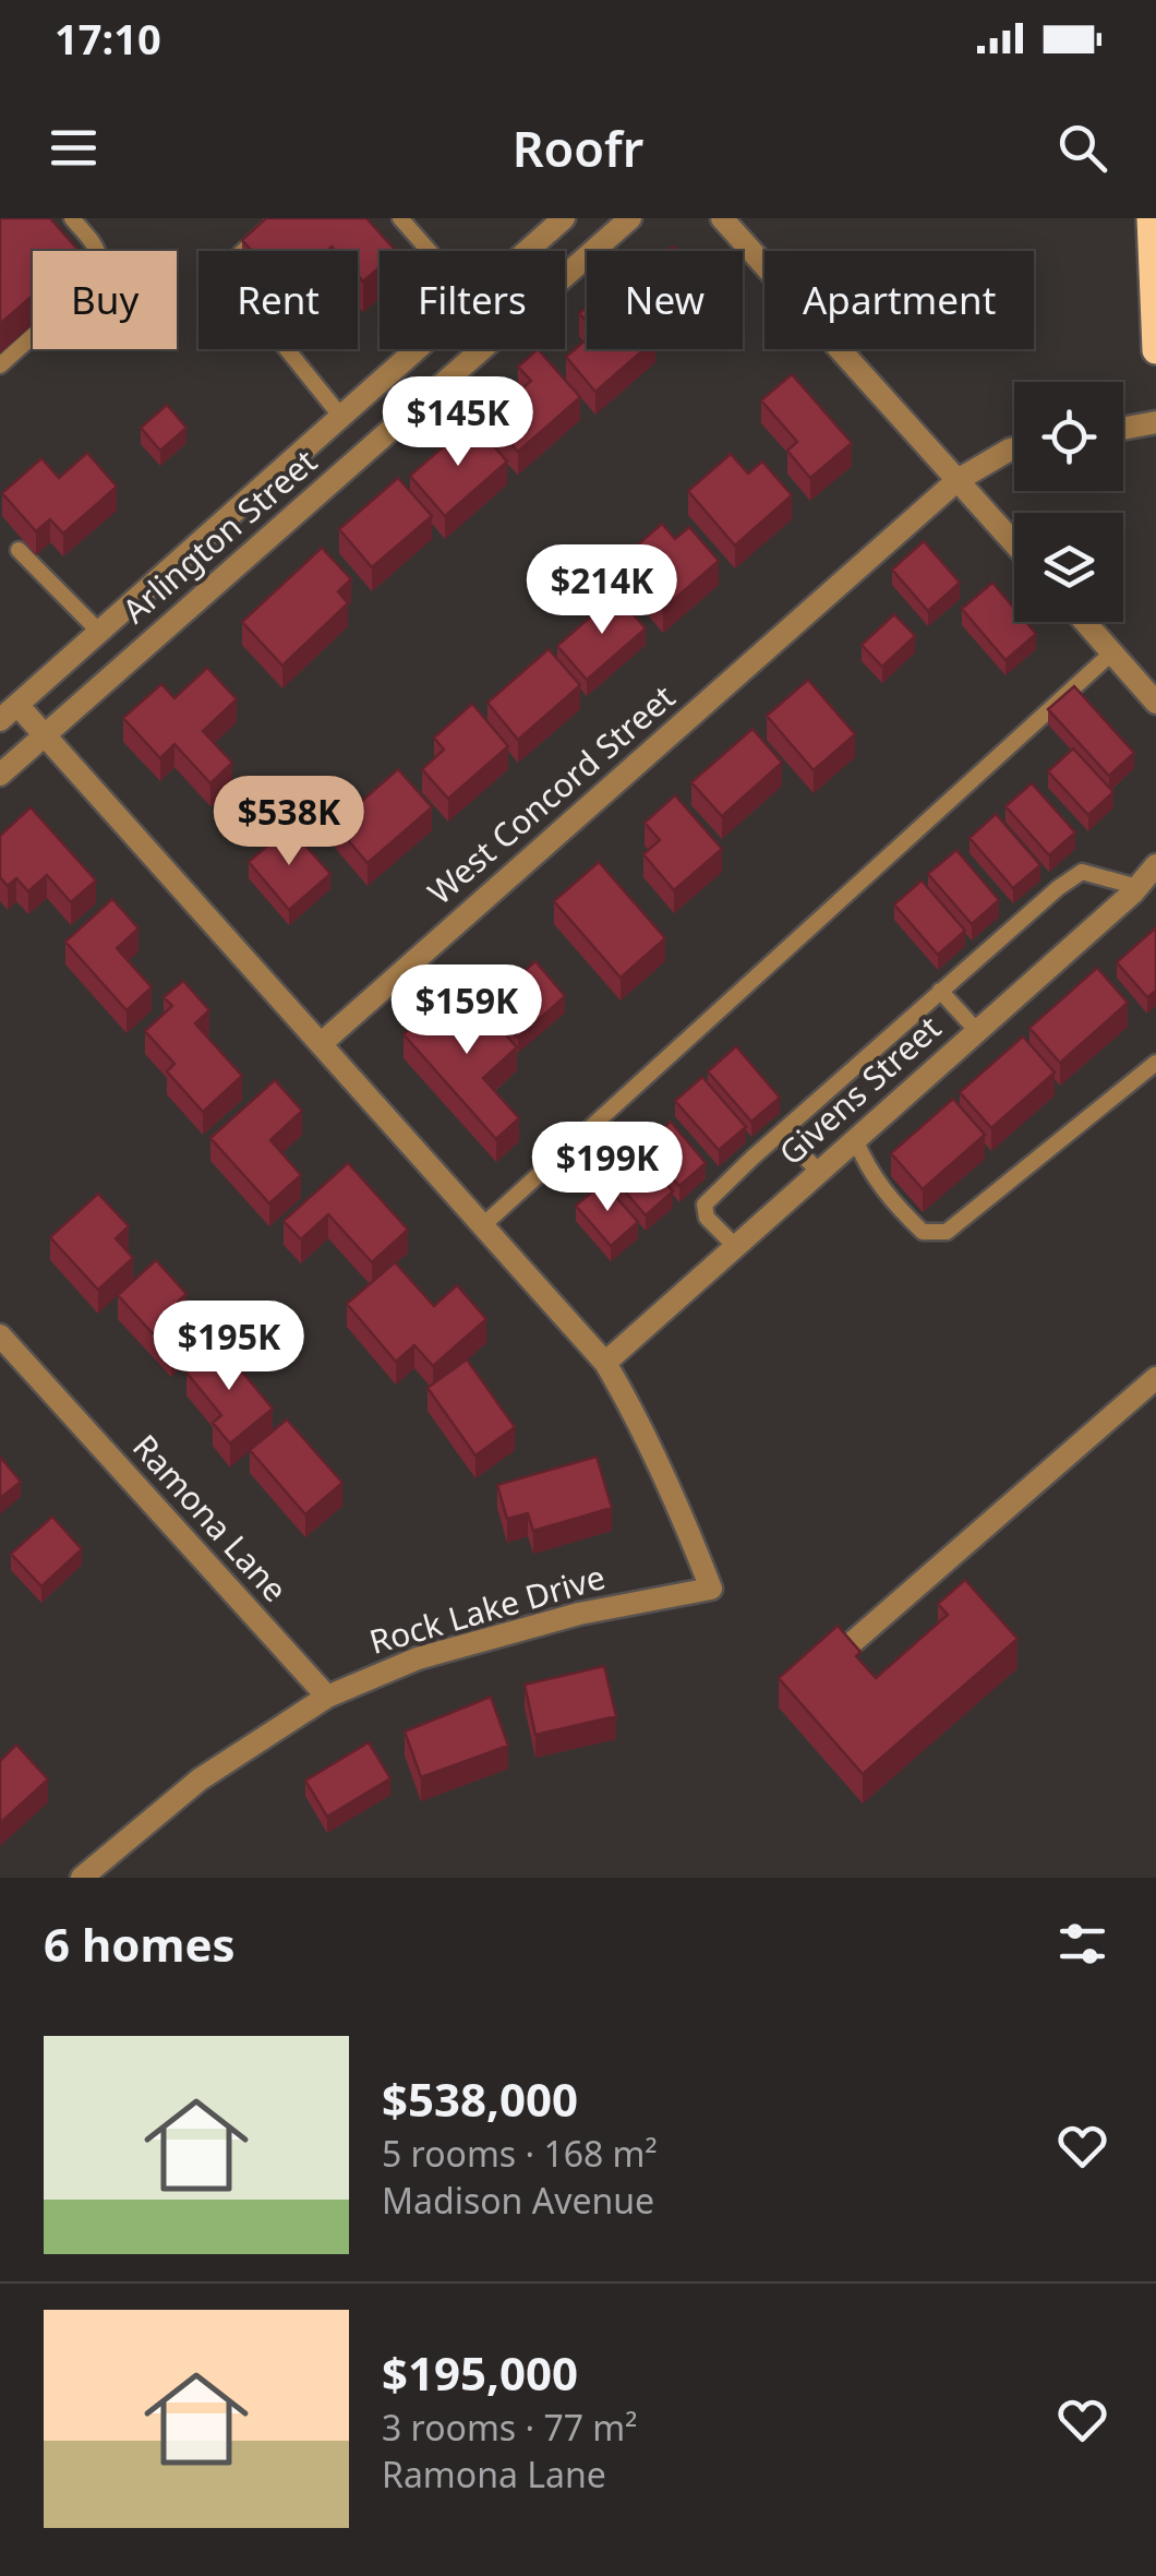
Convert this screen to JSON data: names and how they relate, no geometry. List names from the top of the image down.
{
  "streets": {
    "street": [
      "Arlington Street",
      "West Concord Street",
      "Givens Street",
      "Ramona Lane",
      "Rock Lake Drive"
    ]
  },
  "crossings": [
    ["Givens Street", "Rock Lake Drive"],
    ["Ramona Lane", "Rock Lake Drive"]
  ],
  "page": {
    "status": "17:10",
    "header": "Roofr",
    "chip": [
      "Buy",
      "Rent",
      "Filters",
      "New",
      "Apartment"
    ],
    "price": [
      "$145K",
      "$214K",
      "$538K",
      "$159K",
      "$199K",
      "$195K"
    ],
    "heading": "6 homes",
    "list": [
      {
        "name": "$538,000",
        "note": "5 rooms · 168 m² · Madison Avenue"
      },
      {
        "name": "$195,000",
        "note": "3 rooms · 77 m² · Ramona Lane"
      }
    ]
  }
}
